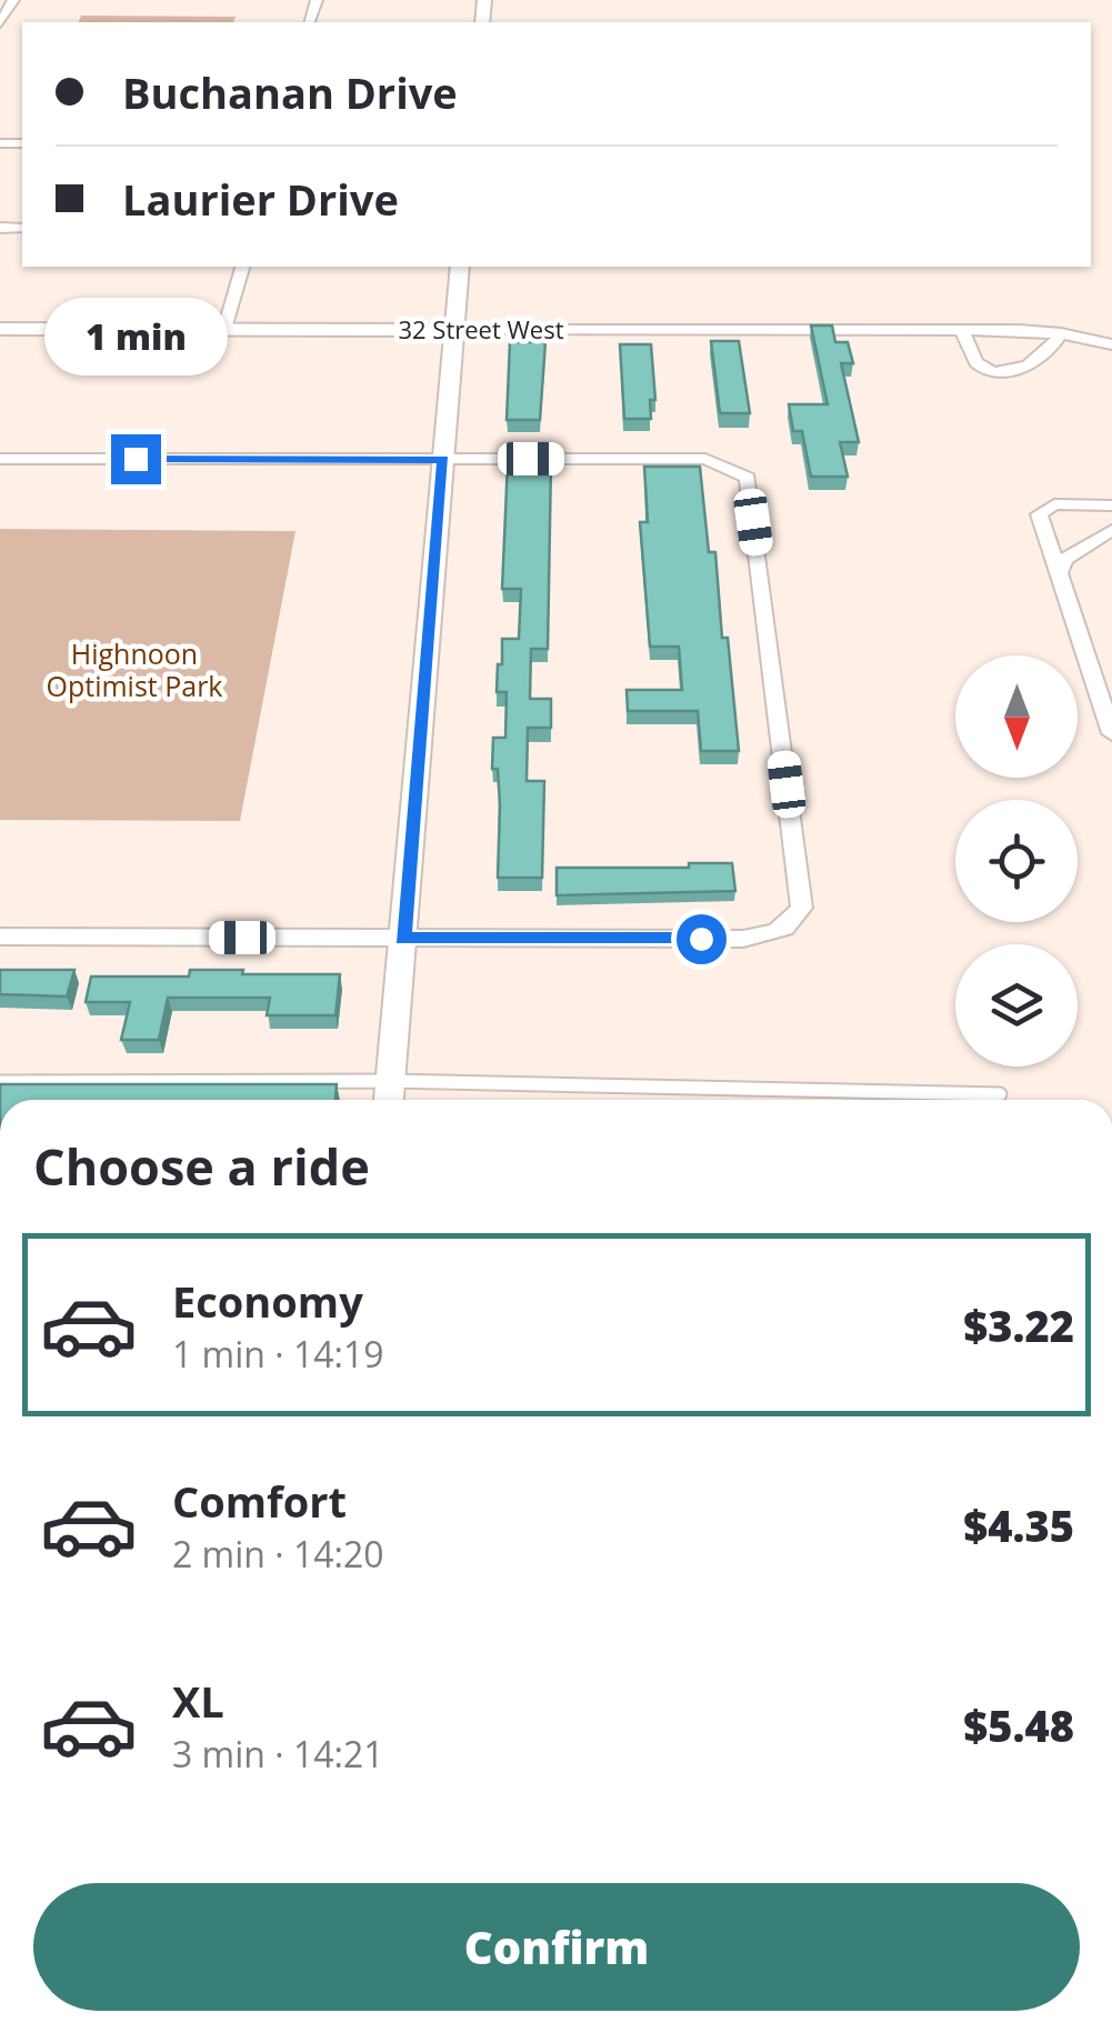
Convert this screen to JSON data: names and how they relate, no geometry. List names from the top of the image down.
{
  "streets": {
    "street": ["32 Street West"]
  },
  "parks": ["Highnoon Optimist Park"],
  "north": "bottom",
  "page": {
    "banner": ["Buchanan Drive", "Laurier Drive"],
    "bubble": "1 min",
    "heading": "Choose a ride",
    "list": [
      {
        "name": "Economy",
        "note": "1 min · 14:19",
        "value": "$3.22"
      },
      {
        "name": "Comfort",
        "note": "2 min · 14:20",
        "value": "$4.35"
      },
      {
        "name": "XL",
        "note": "3 min · 14:21",
        "value": "$5.48"
      }
    ],
    "buttons": "Confirm"
  }
}
